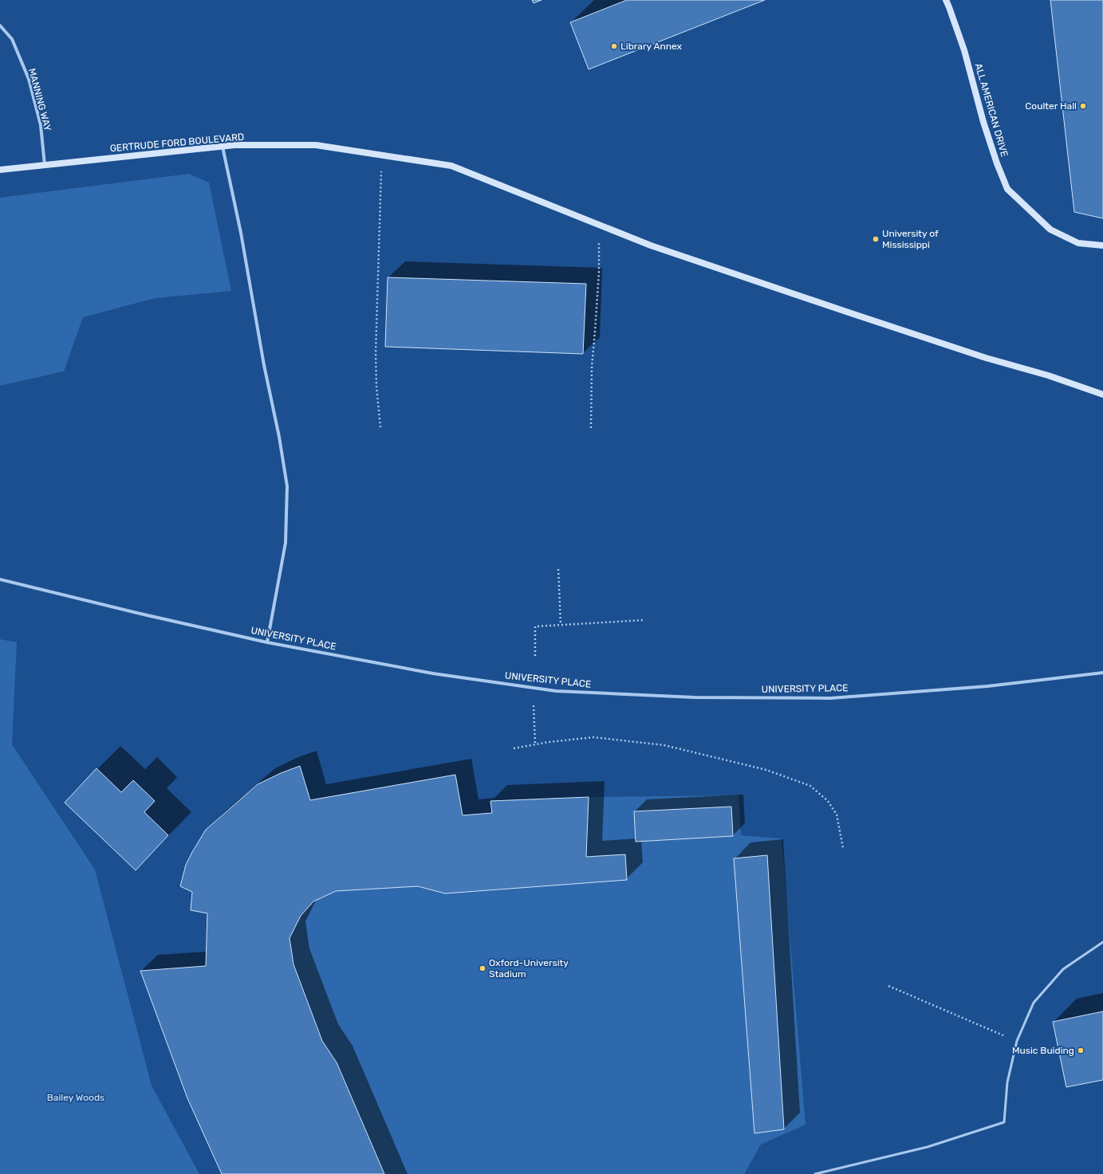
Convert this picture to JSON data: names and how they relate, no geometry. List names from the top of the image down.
{
  "streets": {
    "street": [
      "MANNING WAY",
      "ALL AMERICAN DRIVE",
      "GERTRUDE FORD BOULEVARD",
      "UNIVERSITY PLACE"
    ]
  },
  "crossings": [
    ["MANNING WAY", "GERTRUDE FORD BOULEVARD"]
  ],
  "parks": ["Bailey Woods"],
  "places": [
    "Library Annex",
    "Coulter Hall",
    "University of Mississippi",
    "Oxford-University Stadium",
    "Music Buiding"
  ]
}
